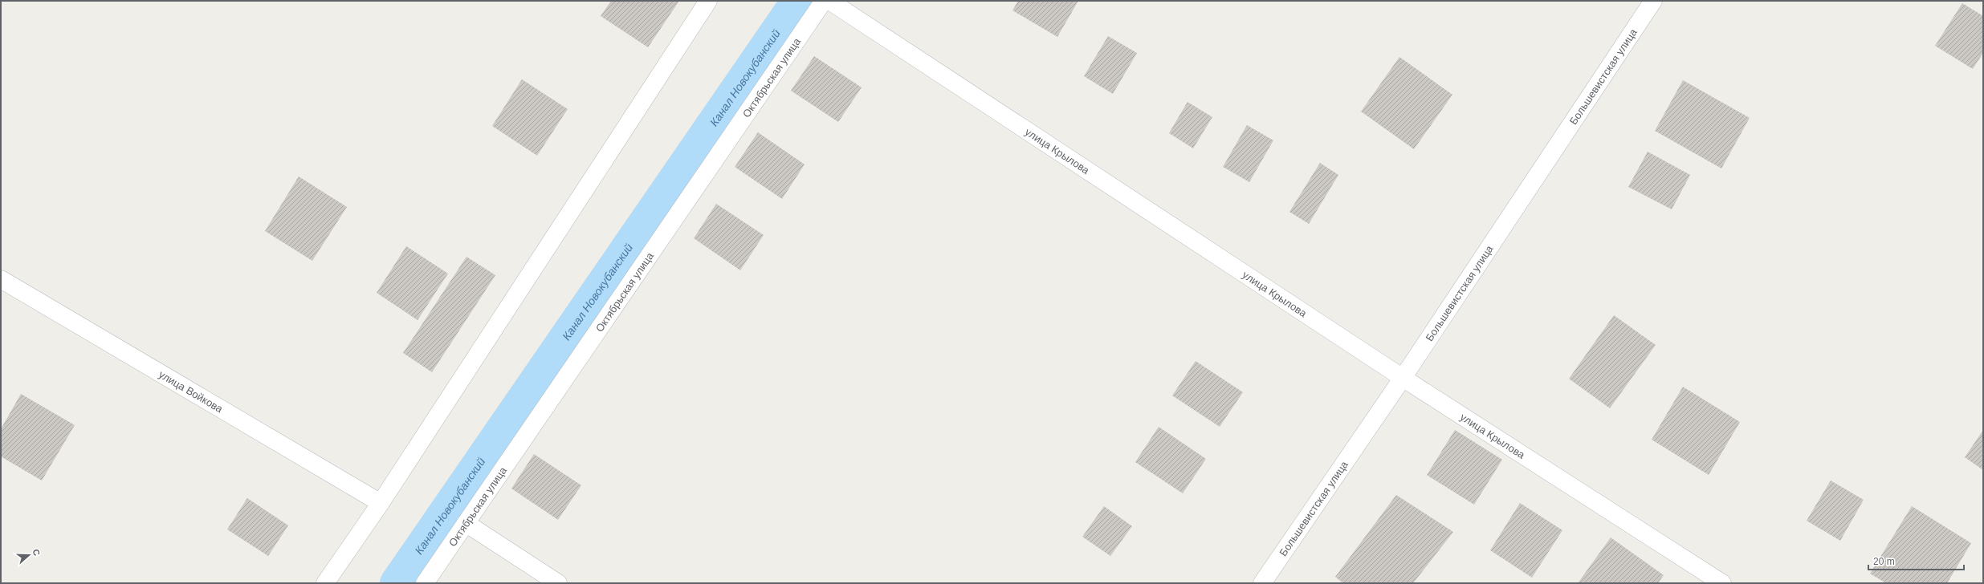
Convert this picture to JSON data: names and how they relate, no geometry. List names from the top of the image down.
{
  "streets": {
    "street": [
      "Большевистская улица",
      "Октябрьская улица",
      "улица Крылова",
      "улица Войкова"
    ]
  },
  "crossings": [
    ["Большевистская улица", "улица Крылова"]
  ],
  "water": ["Канал Новокубанский"],
  "scale_bar": "20 m",
  "north": "right"
}
